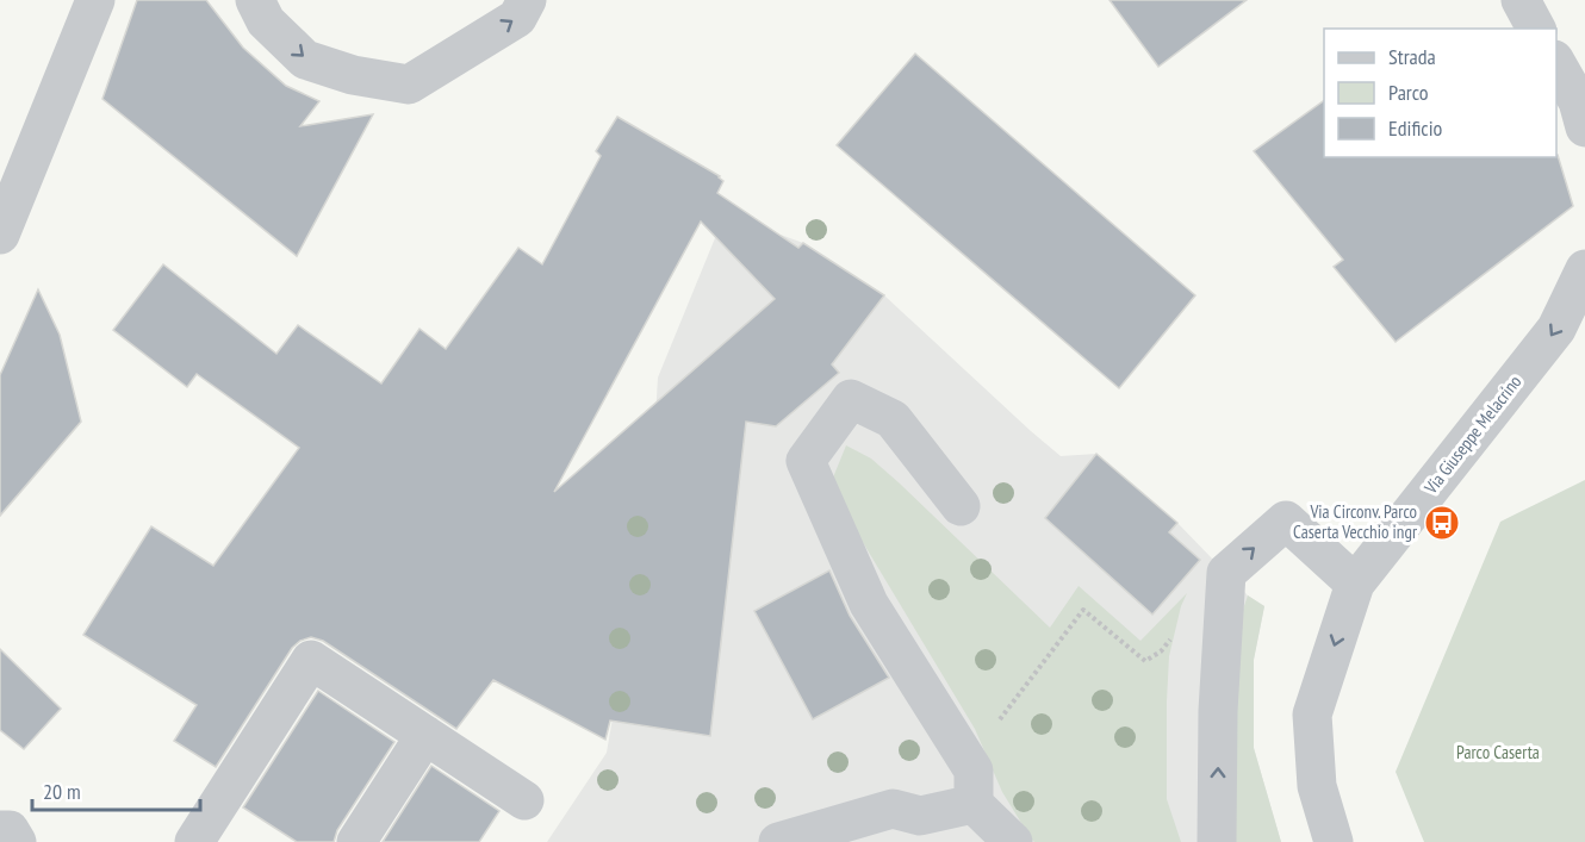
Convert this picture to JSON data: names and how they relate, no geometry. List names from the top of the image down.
{
  "streets": {
    "street": ["Via Giuseppe Melacrino"]
  },
  "one_way": ["Via Giuseppe Melacrino"],
  "parks": ["Parco Caserta"],
  "places": {
    "bus stop": ["Via Circonv. Parco Caserta Vecchio ingr"]
  },
  "legend": ["Strada", "Parco", "Edificio"],
  "scale_bar": "20 m"
}
